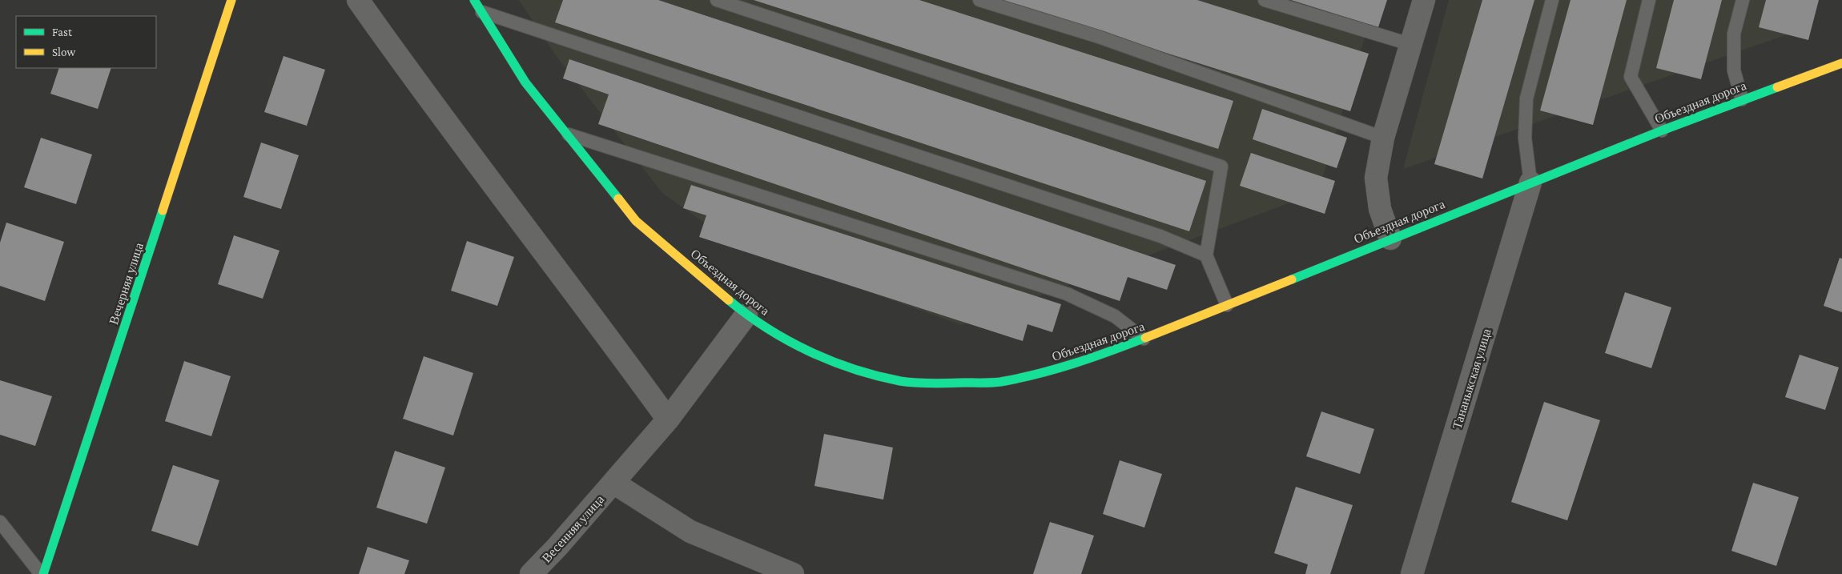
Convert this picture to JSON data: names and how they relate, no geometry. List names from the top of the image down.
{
  "streets": {
    "main road": ["Объездная дорога", "Вечерняя улица"],
    "street": ["Тананыкская улица", "Весенняя улица"]
  },
  "crossings": [
    ["Объездная дорога", "Тананыкская улица"],
    ["Объездная дорога", "Весенняя улица"]
  ],
  "legend": ["Fast", "Slow"]
}
